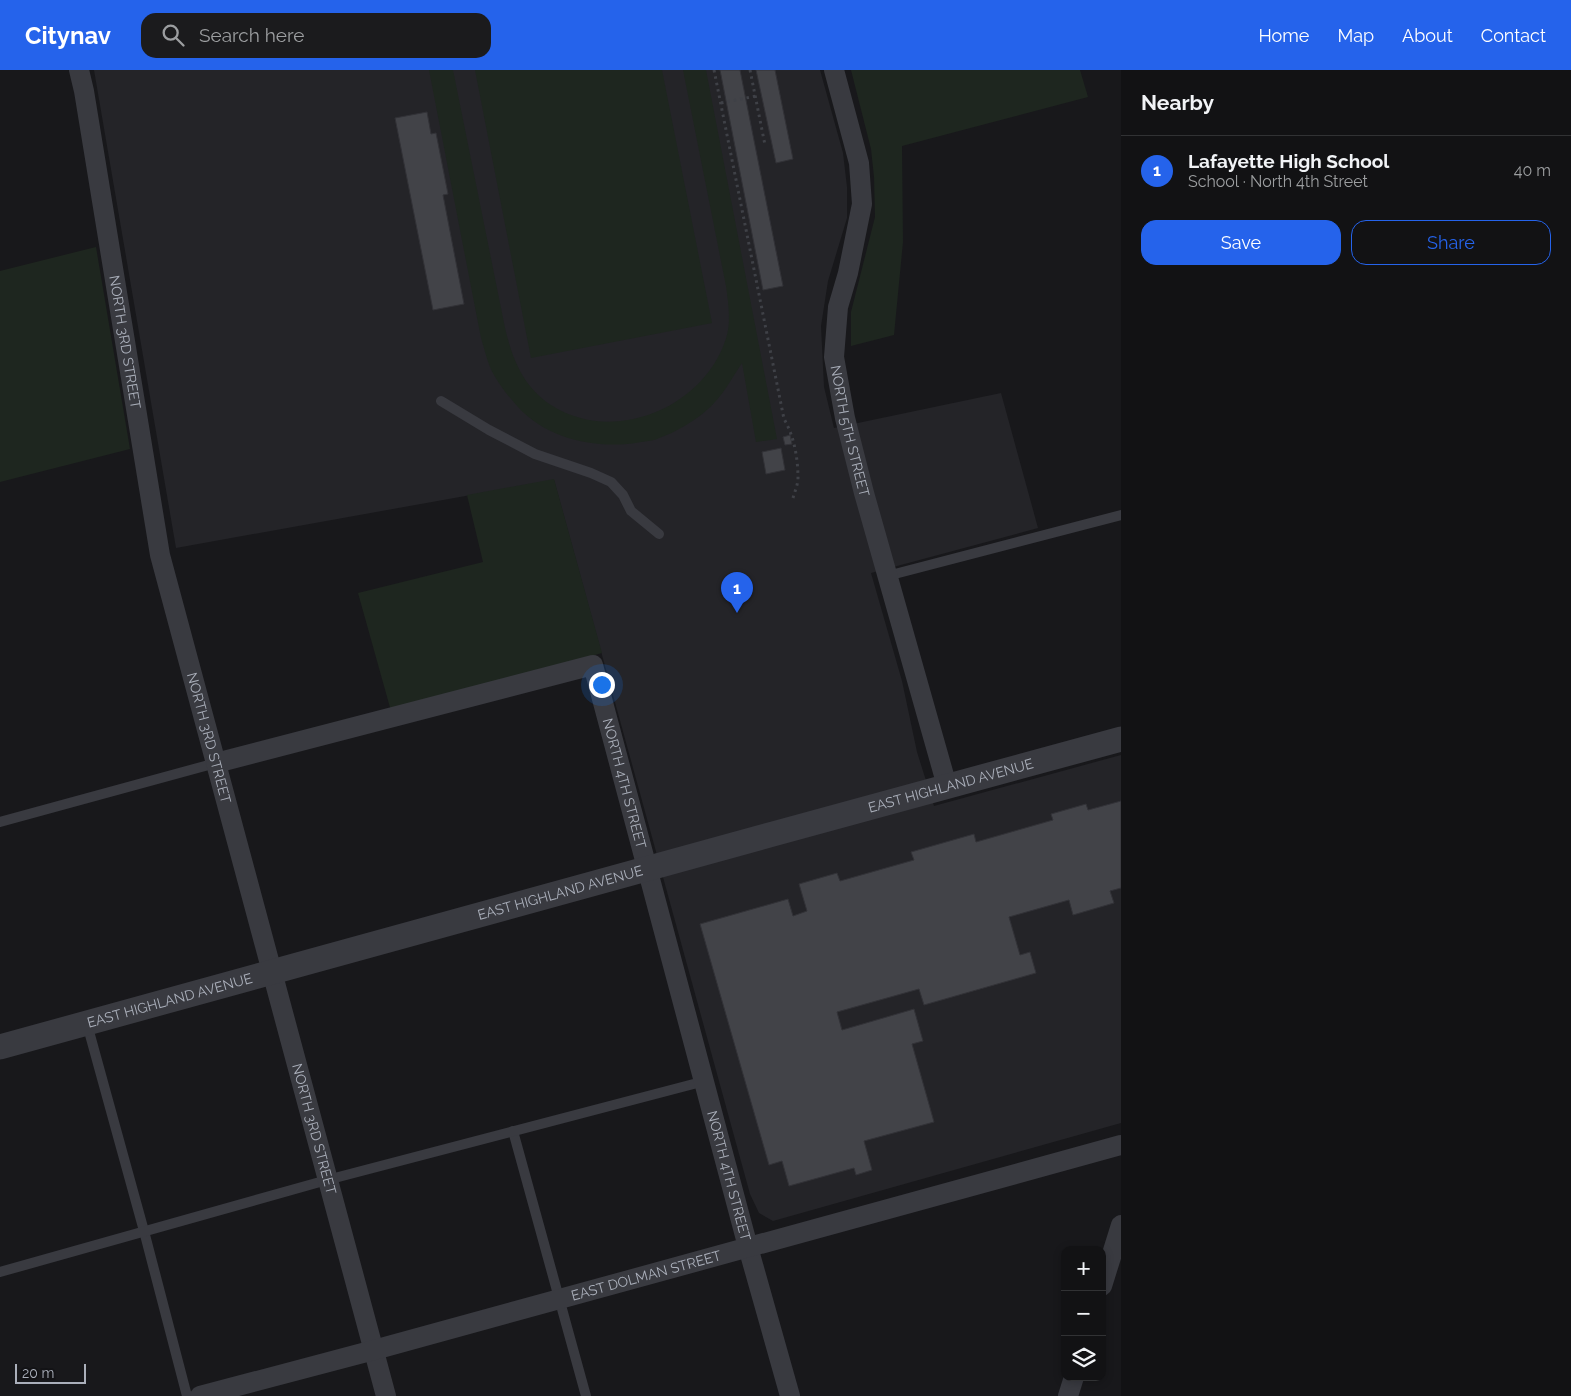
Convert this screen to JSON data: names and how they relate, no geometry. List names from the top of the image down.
{
  "streets": {
    "street": [
      "NORTH 3RD STREET",
      "NORTH 5TH STREET",
      "NORTH 4TH STREET",
      "EAST HIGHLAND AVENUE",
      "EAST DOLMAN STREET"
    ]
  },
  "crossings": [
    ["NORTH 3RD STREET", "NORTH 4TH STREET"],
    ["NORTH 3RD STREET", "EAST HIGHLAND AVENUE"],
    ["NORTH 3RD STREET", "EAST DOLMAN STREET"],
    ["NORTH 5TH STREET", "EAST HIGHLAND AVENUE"],
    ["NORTH 4TH STREET", "EAST HIGHLAND AVENUE"],
    ["NORTH 4TH STREET", "EAST DOLMAN STREET"]
  ],
  "scale_bar": "20 m",
  "page": {
    "header": "Citynav",
    "search": "Search here",
    "nav": [
      "Home",
      "Map",
      "About",
      "Contact"
    ],
    "heading": "Nearby",
    "list": [
      {
        "mark": "1",
        "name": "Lafayette High School",
        "note": "School · North 4th Street",
        "value": "40 m"
      }
    ],
    "buttons": ["Save", "Share"],
    "pins": "1",
    "map_buttons": ["+", "−"],
    "scale": "20 m"
  }
}
